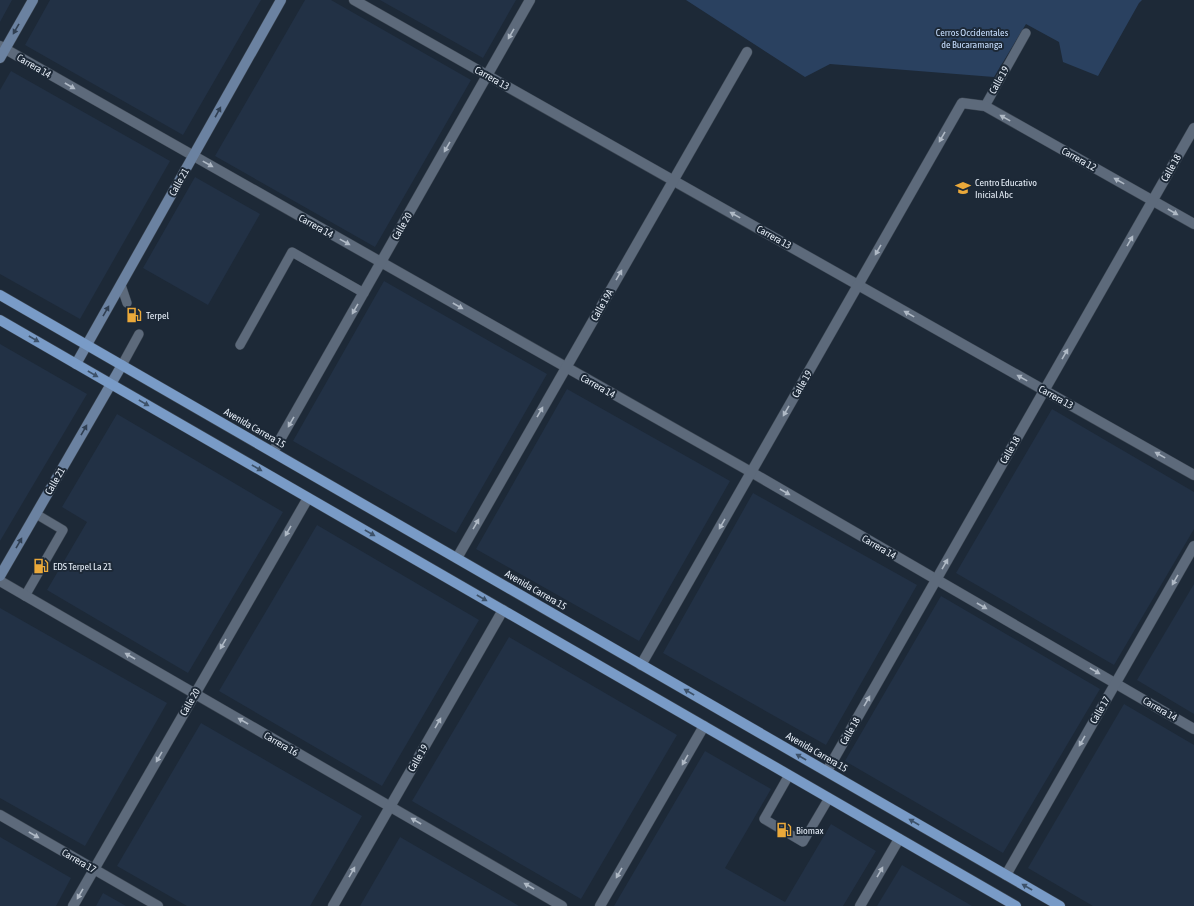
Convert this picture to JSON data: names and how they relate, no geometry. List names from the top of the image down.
{
  "streets": {
    "main road": ["Avenida Carrera 15"],
    "street": [
      "Carrera 14",
      "Carrera 13",
      "Calle 19",
      "Carrera 12",
      "Calle 18",
      "Calle 21",
      "Calle 20",
      "Calle 19A",
      "Calle 17",
      "Carrera 16",
      "Carrera 17"
    ]
  },
  "crossings": [
    ["Carrera 14", "Calle 19"],
    ["Carrera 14", "Calle 18"],
    ["Carrera 14", "Calle 21"],
    ["Carrera 14", "Calle 20"],
    ["Carrera 14", "Calle 19A"],
    ["Carrera 14", "Calle 17"],
    ["Carrera 13", "Calle 19"],
    ["Carrera 13", "Calle 18"],
    ["Carrera 13", "Calle 20"],
    ["Carrera 13", "Calle 19A"],
    ["Calle 19", "Carrera 12"],
    ["Calle 19", "Avenida Carrera 15"],
    ["Calle 19", "Carrera 16"],
    ["Carrera 12", "Calle 18"],
    ["Calle 18", "Avenida Carrera 15"],
    ["Calle 21", "Avenida Carrera 15"],
    ["Calle 20", "Avenida Carrera 15"],
    ["Calle 20", "Carrera 16"],
    ["Calle 20", "Carrera 17"],
    ["Calle 19A", "Avenida Carrera 15"],
    ["Avenida Carrera 15", "Calle 17"]
  ],
  "one_way": [
    "Carrera 14",
    "Carrera 13",
    "Calle 18",
    "Calle 21",
    "Calle 20",
    "Calle 19A",
    "Calle 17",
    "Carrera 16",
    "Carrera 17"
  ],
  "parks": ["Cerros Occidentales de Bucaramanga"],
  "places": {
    "school or university": ["Centro Educativo Inicial Abc"],
    "fuel station": ["Terpel", "EDS Terpel La 21", "Biomax"]
  }
}
